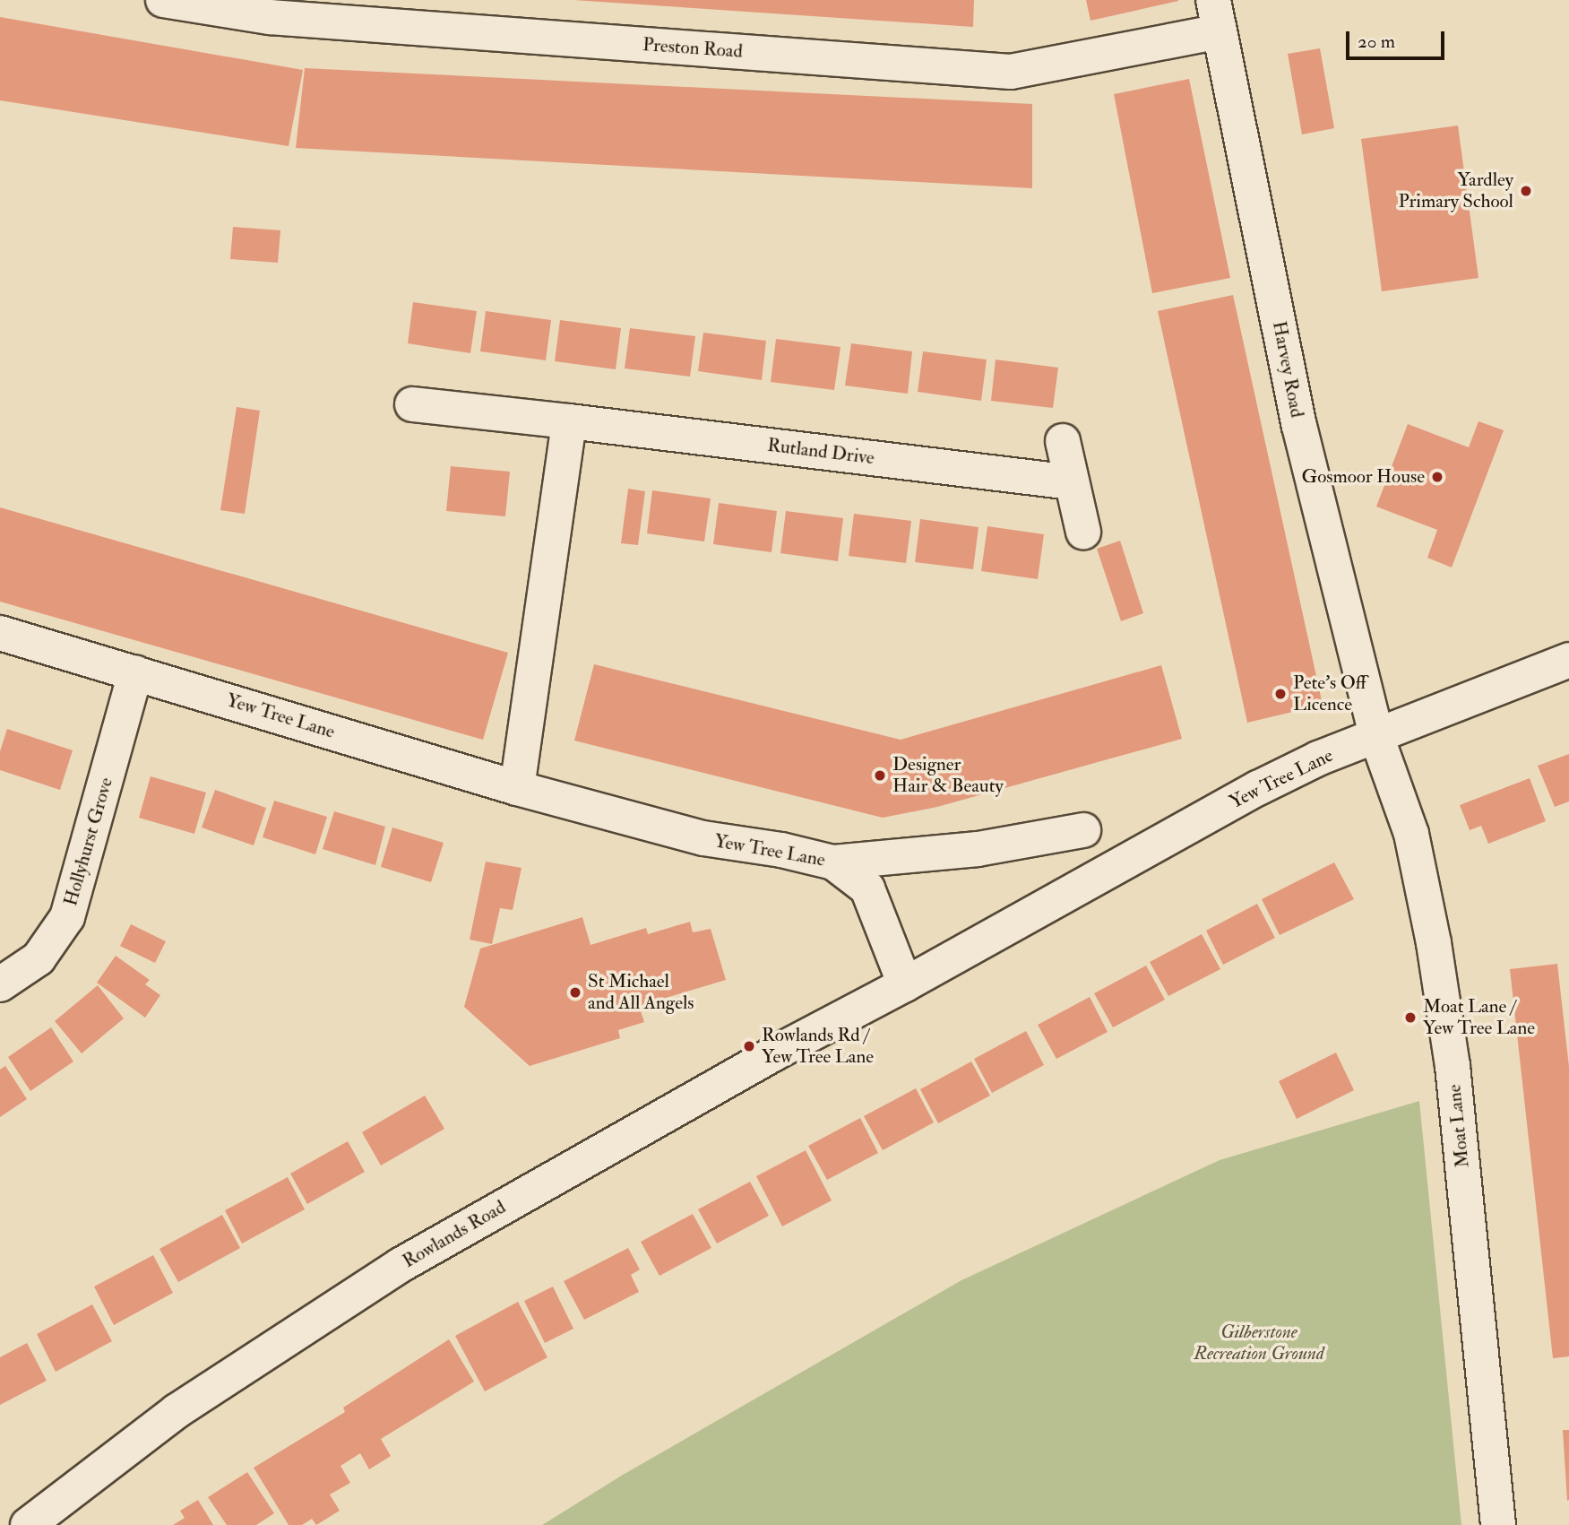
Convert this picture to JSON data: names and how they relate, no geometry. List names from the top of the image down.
{
  "streets": {
    "street": [
      "Preston Road",
      "Harvey Road",
      "Rutland Drive",
      "Yew Tree Lane",
      "Hollyhurst Grove",
      "Moat Lane",
      "Rowlands Road"
    ]
  },
  "crossings": [
    ["Preston Road", "Harvey Road"],
    ["Harvey Road", "Yew Tree Lane"],
    ["Harvey Road", "Moat Lane"],
    ["Yew Tree Lane", "Hollyhurst Grove"],
    ["Yew Tree Lane", "Moat Lane"],
    ["Yew Tree Lane", "Rowlands Road"]
  ],
  "parks": ["Gilberstone Recreation Ground"],
  "places": [
    "Yardley Primary School",
    "Gosmoor House",
    "Pete's Off Licence",
    "Designer Hair & Beauty",
    "St Michael and All Angels",
    "Moat Lane / Yew Tree Lane",
    "Rowlands Rd / Yew Tree Lane"
  ],
  "scale_bar": "20 m"
}
